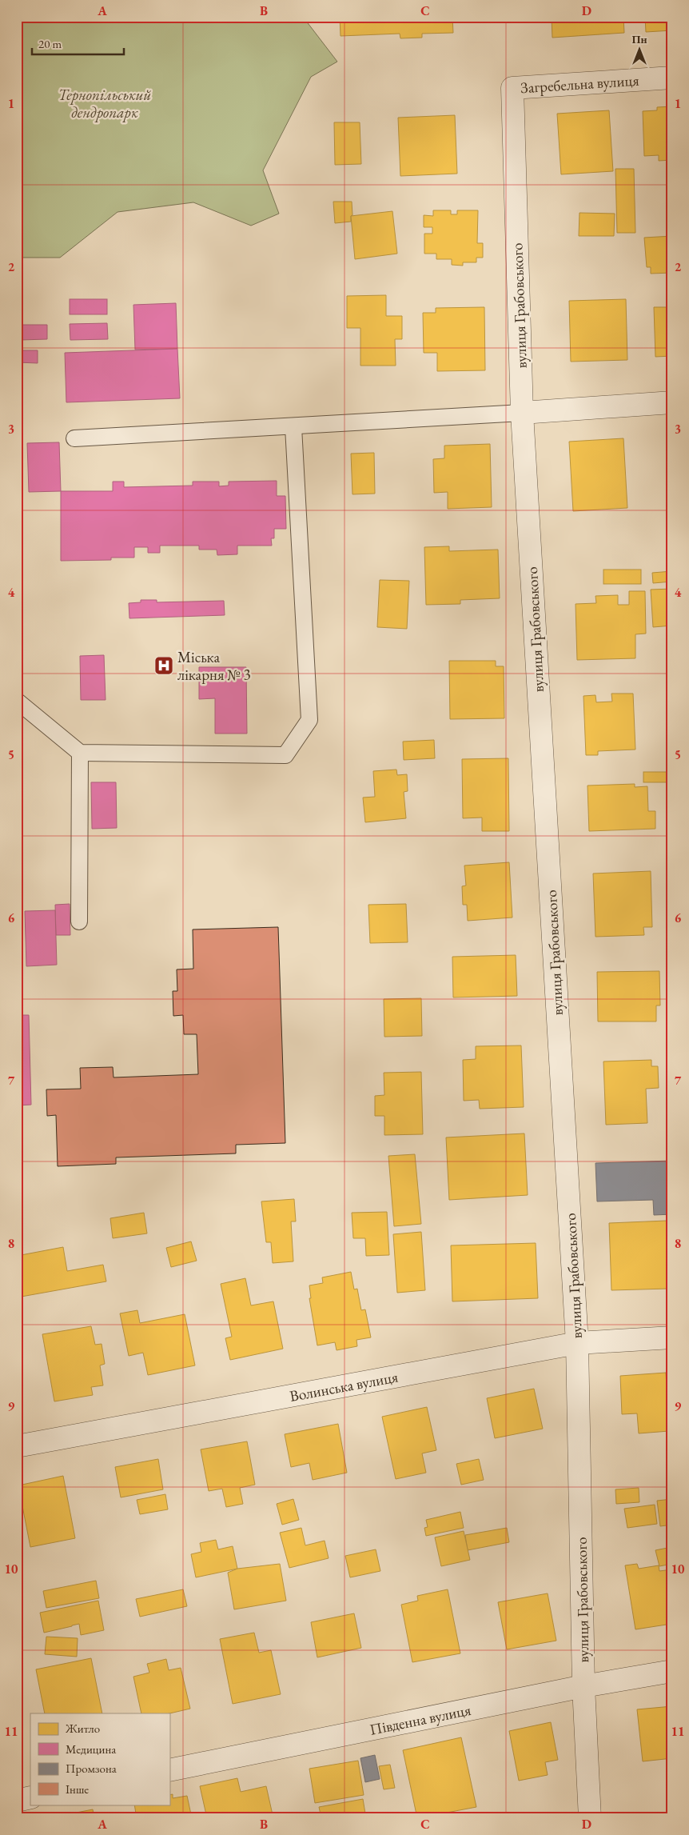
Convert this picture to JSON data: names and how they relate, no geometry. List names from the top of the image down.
{
  "streets": {
    "street": [
      "Загребельна вулиця",
      "вулиця Грабовського",
      "Волинська вулиця",
      "Південна вулиця"
    ]
  },
  "crossings": [
    ["Загребельна вулиця", "вулиця Грабовського"],
    ["вулиця Грабовського", "Волинська вулиця"],
    ["вулиця Грабовського", "Південна вулиця"]
  ],
  "parks": ["Тернопільський дендропарк"],
  "places": {
    "hospital": ["Міська лікарня № 3"]
  },
  "legend": [
    "Житло",
    "Медицина",
    "Промзона",
    "Інше"
  ],
  "scale_bar": "20 m",
  "north": "top",
  "grid": {
    "columns": [
      "A",
      "B",
      "C",
      "D"
    ],
    "rows": [
      "1",
      "2",
      "3",
      "4",
      "5",
      "6",
      "7",
      "8",
      "9",
      "10",
      "11"
    ]
  }
}
